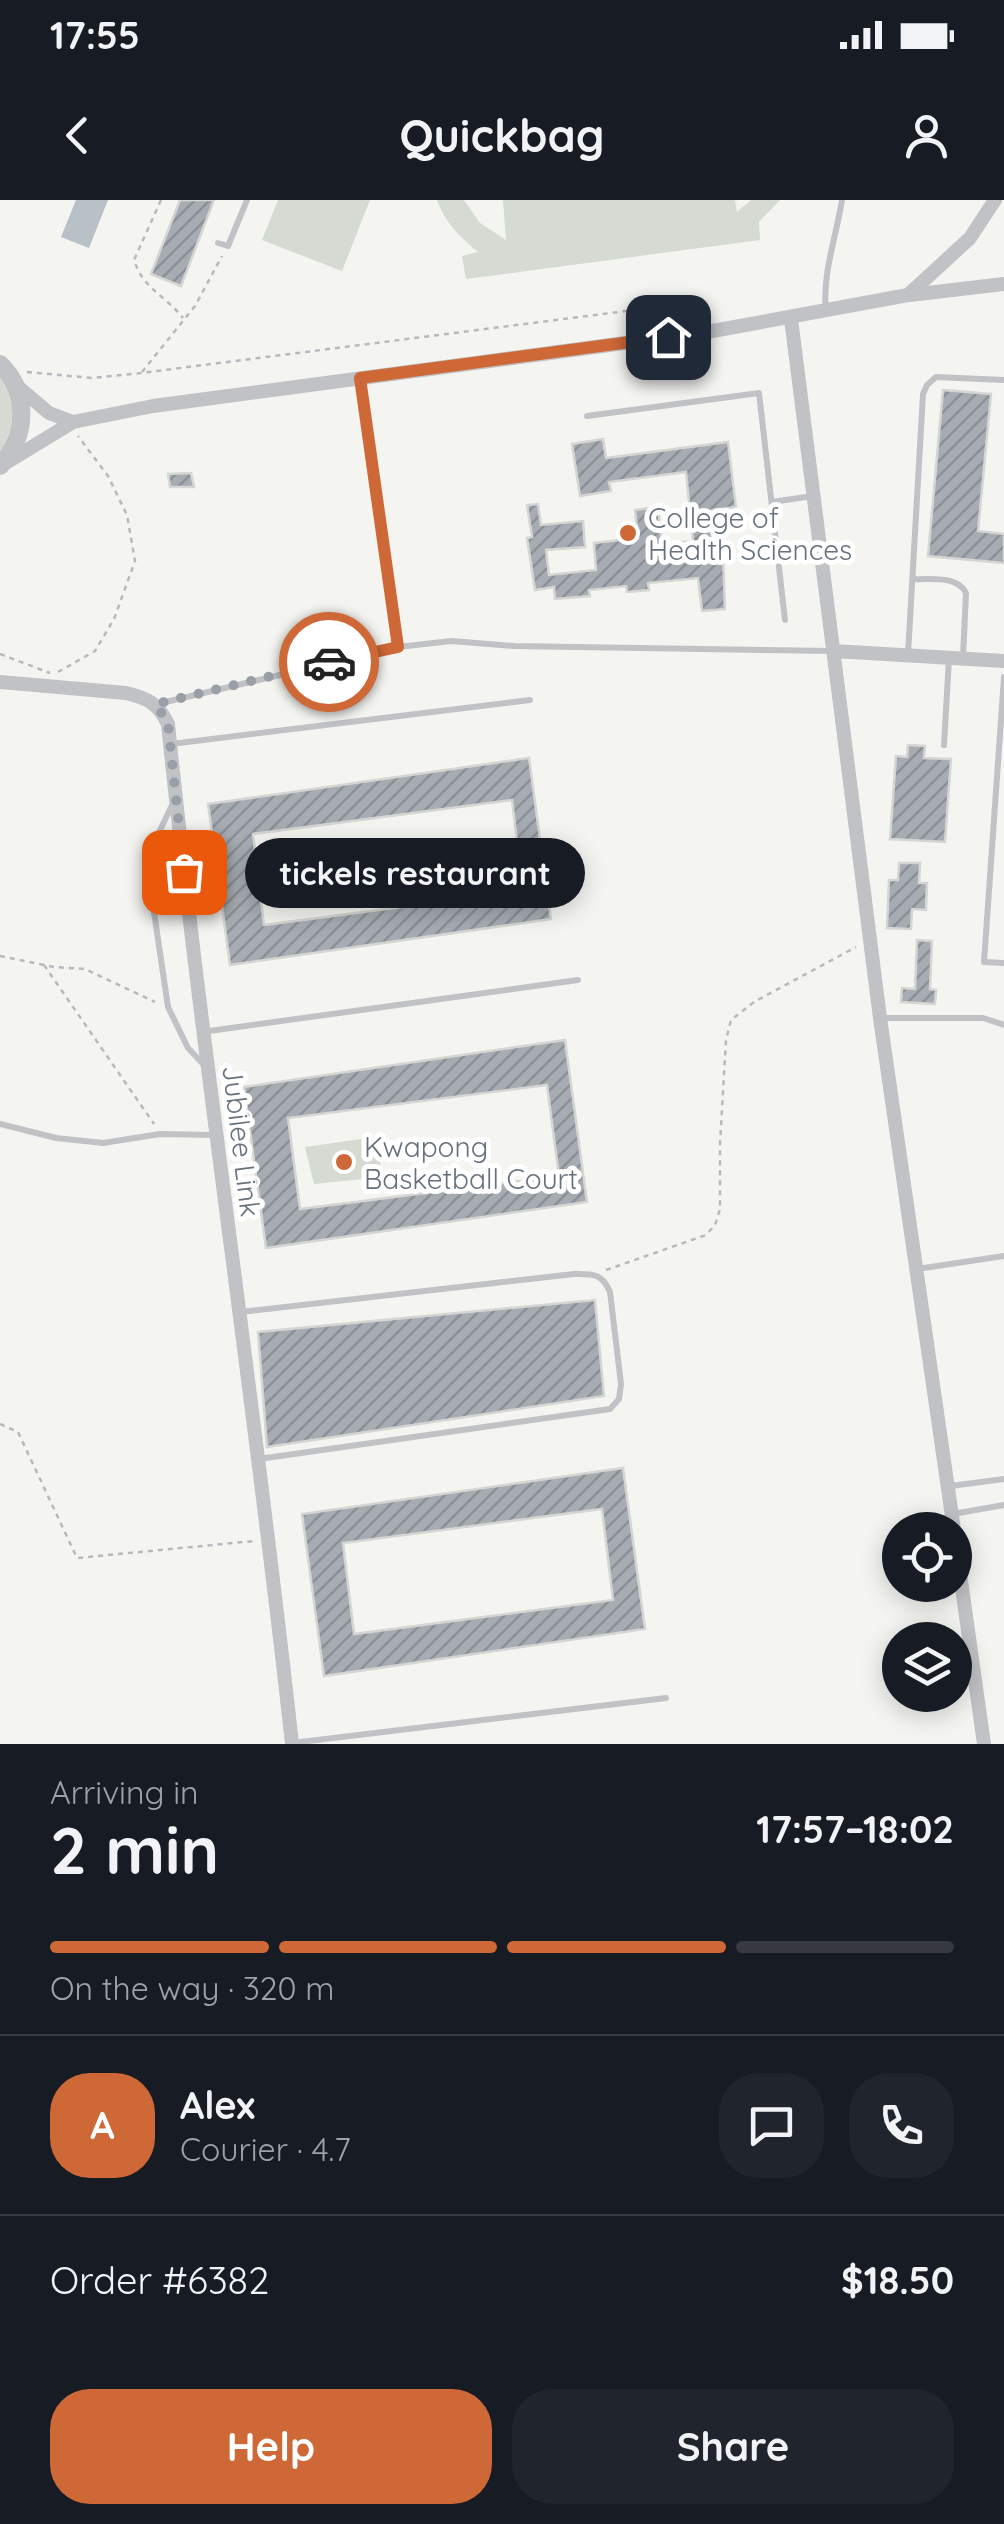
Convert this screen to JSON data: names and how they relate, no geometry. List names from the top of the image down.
{
  "streets": {
    "street": ["Jubilee Link"]
  },
  "places": ["College of Health Sciences", "tickels restaurant", "Kwapong Basketball Court"],
  "page": {
    "status": "17:55",
    "header": "Quickbag",
    "bubble": "tickels restaurant",
    "heading": ["2 min", "Arriving in", "17:57–18:02"],
    "panel": [
      "Alex",
      "Courier · 4.7",
      "Order #6382",
      "$18.50"
    ],
    "bar": "On the way · 320 m",
    "round": "A",
    "buttons": ["Help", "Share"]
  }
}
